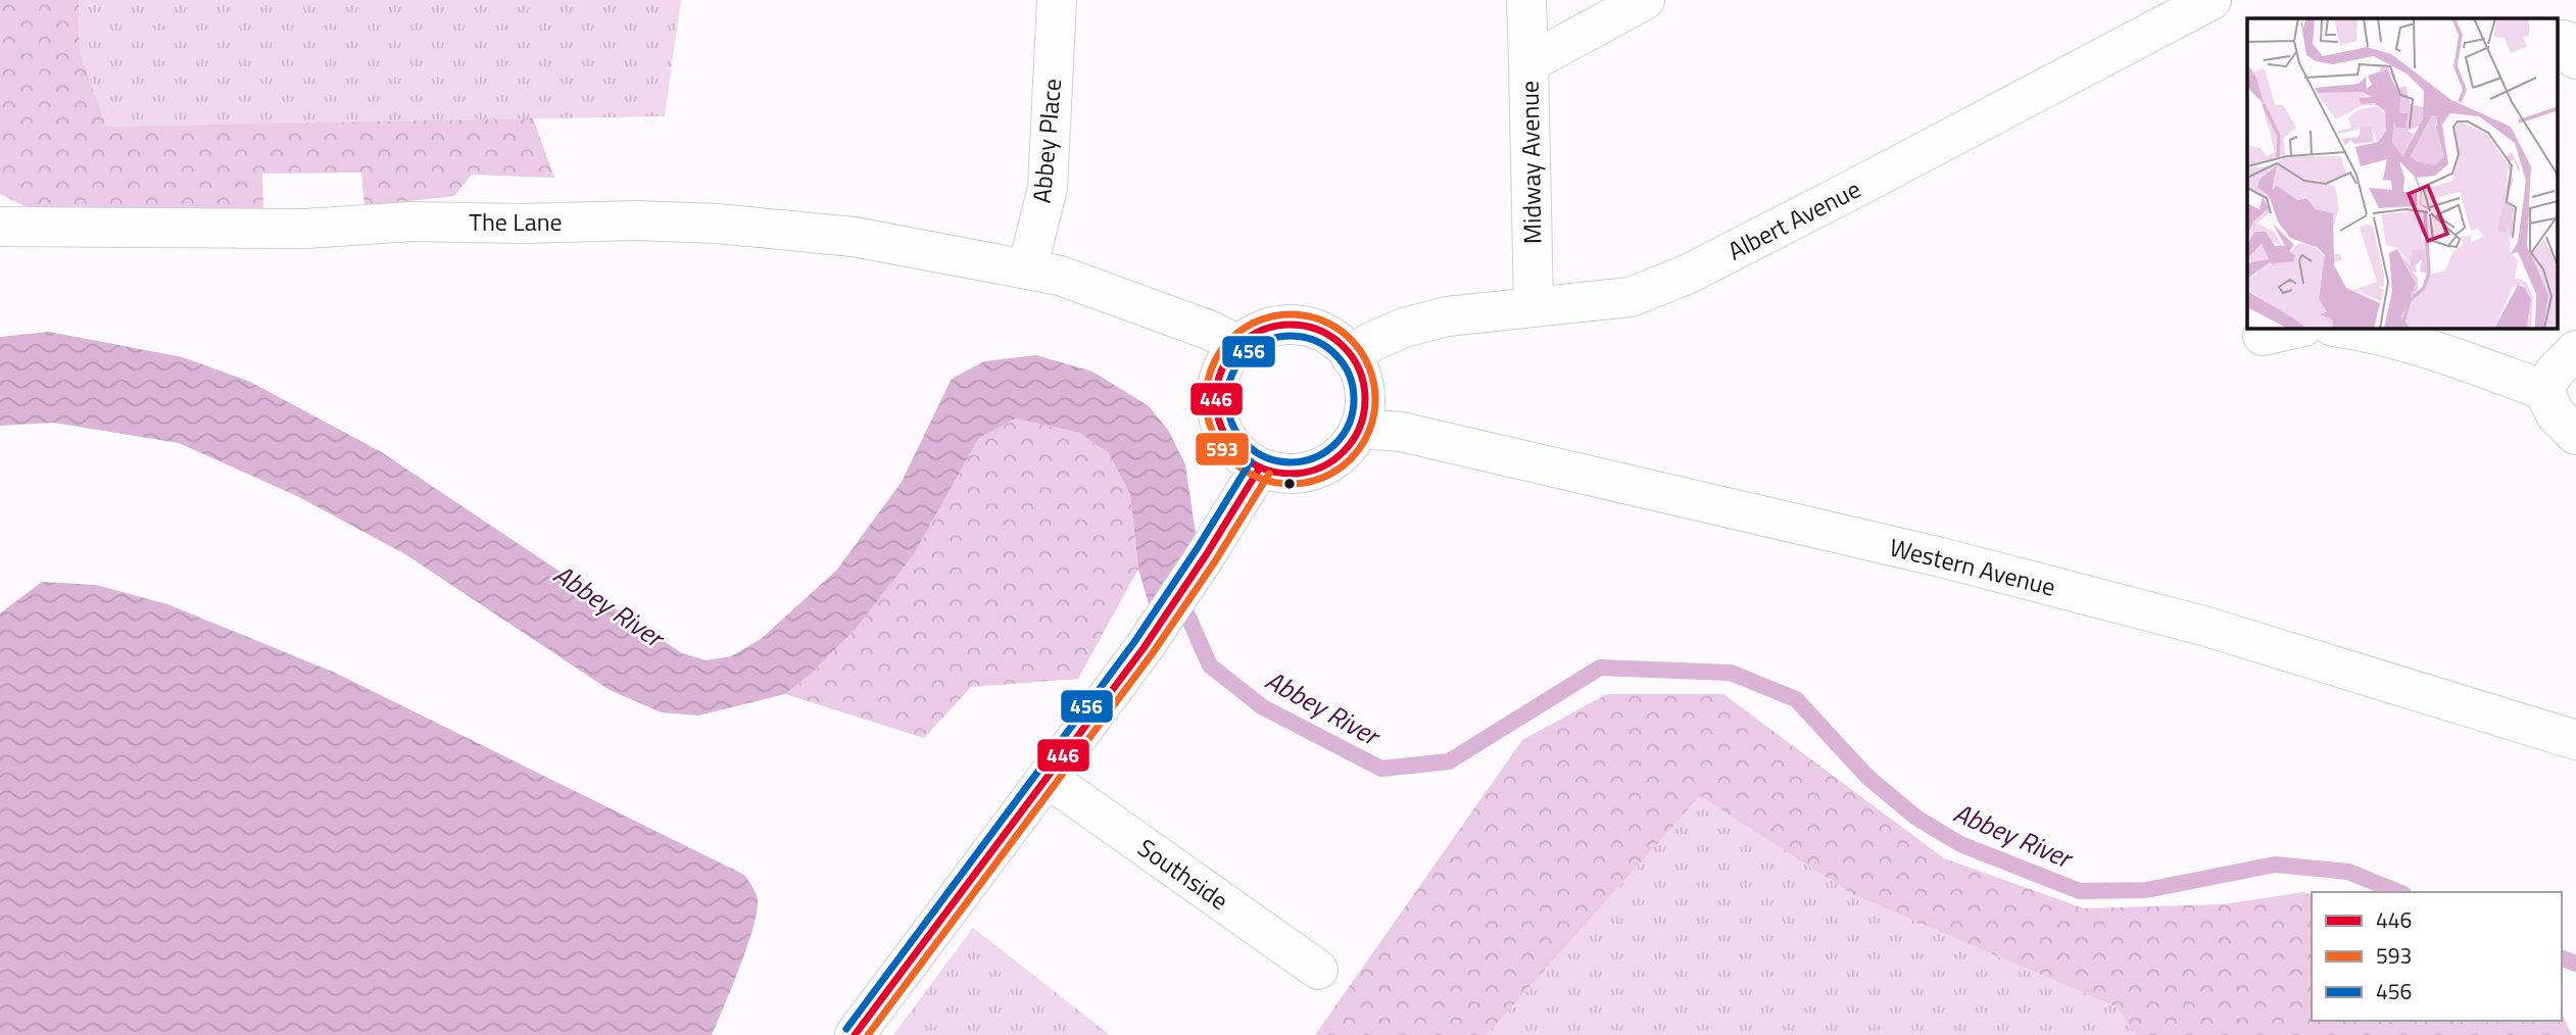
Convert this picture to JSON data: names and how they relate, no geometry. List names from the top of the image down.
{
  "streets": {
    "street": [
      "Abbey Place",
      "Midway Avenue",
      "Albert Avenue",
      "The Lane",
      "Western Avenue",
      "Southside"
    ]
  },
  "crossings": [
    ["Abbey Place", "The Lane"],
    ["Midway Avenue", "Albert Avenue"],
    ["Albert Avenue", "Western Avenue"]
  ],
  "water": ["Abbey River"],
  "lines": ["transit line 593", "transit line 446", "transit line 456"],
  "legend": ["446", "593", "456"]
}
